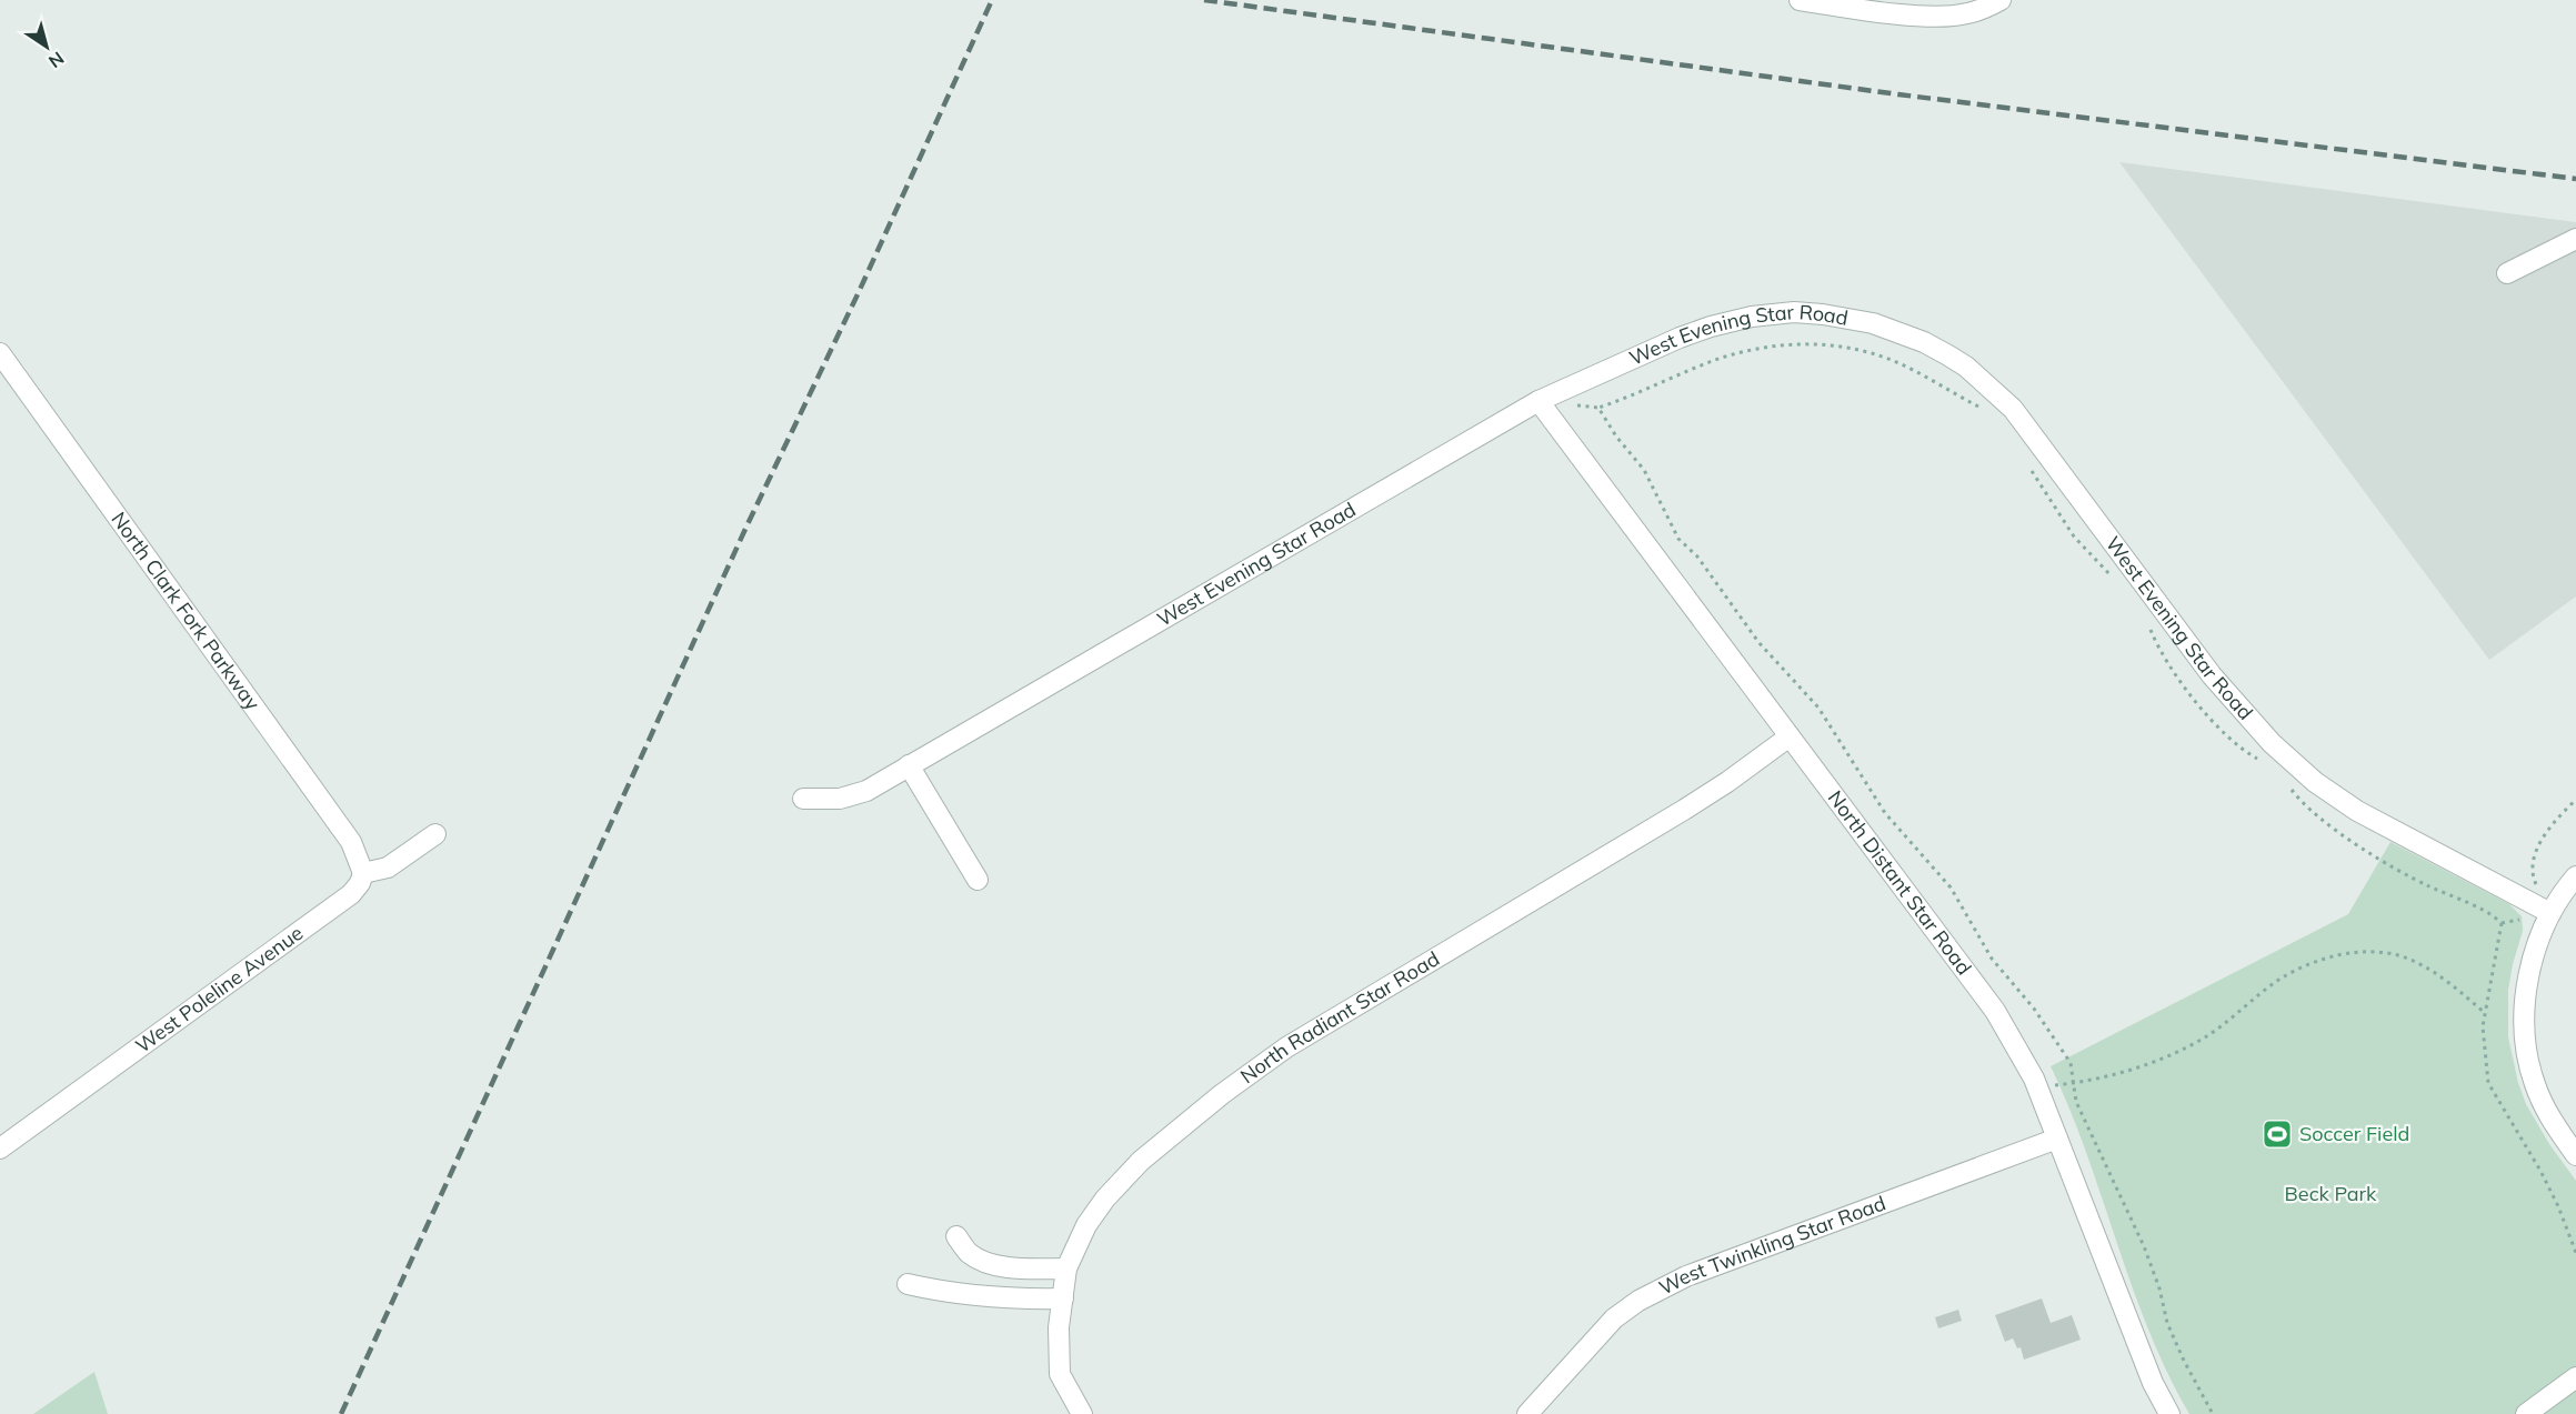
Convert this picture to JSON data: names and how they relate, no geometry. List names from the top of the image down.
{
  "streets": {
    "street": [
      "West Evening Star Road",
      "North Clark Fork Parkway",
      "North Distant Star Road",
      "West Poleline Avenue",
      "North Radiant Star Road",
      "West Twinkling Star Road"
    ]
  },
  "crossings": [
    ["West Evening Star Road", "North Distant Star Road"],
    ["North Clark Fork Parkway", "West Poleline Avenue"],
    ["North Distant Star Road", "North Radiant Star Road"],
    ["North Distant Star Road", "West Twinkling Star Road"]
  ],
  "parks": ["Beck Park"],
  "places": {
    "sports": ["Soccer Field"]
  },
  "north": "bottom right"
}
